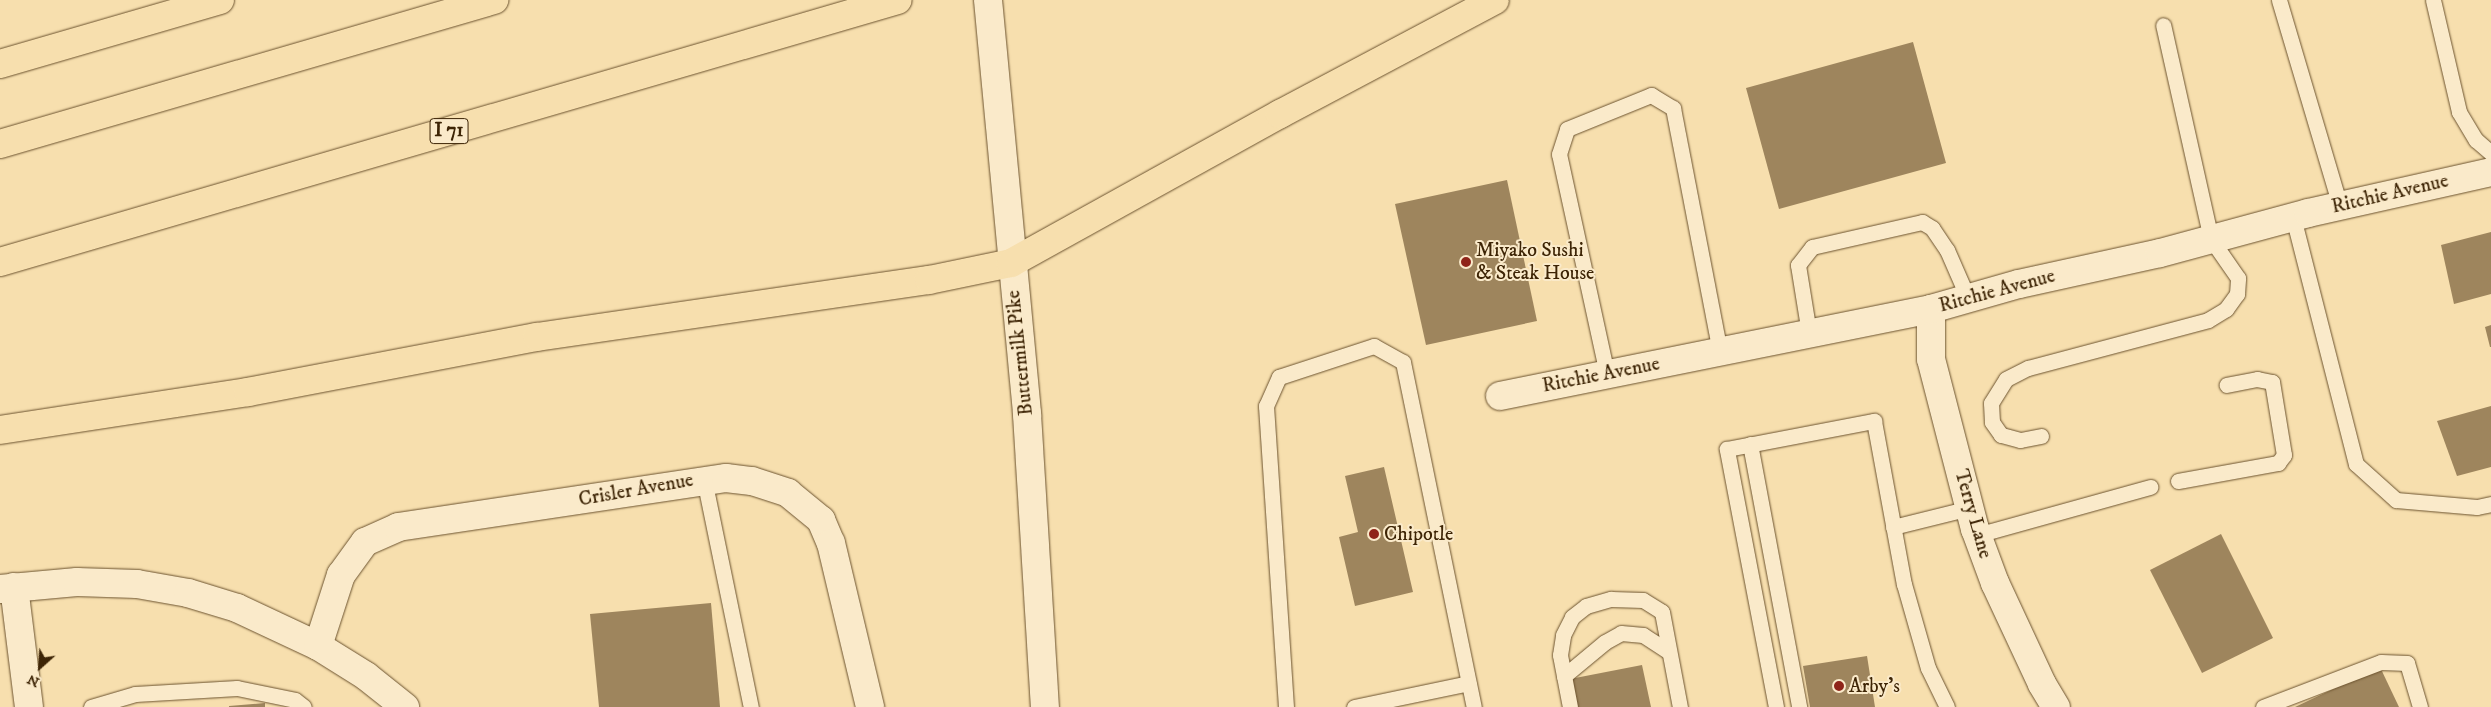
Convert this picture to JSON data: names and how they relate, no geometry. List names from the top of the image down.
{
  "streets": {
    "highway": ["I 71"],
    "street": [
      "Ritchie Avenue",
      "Buttermilk Pike",
      "Crisler Avenue",
      "Terry Lane"
    ]
  },
  "crossings": [
    ["Ritchie Avenue", "Terry Lane"]
  ],
  "places": ["Miyako Sushi & Steak House", "Chipotle", "Arby's"],
  "north": "bottom left"
}
